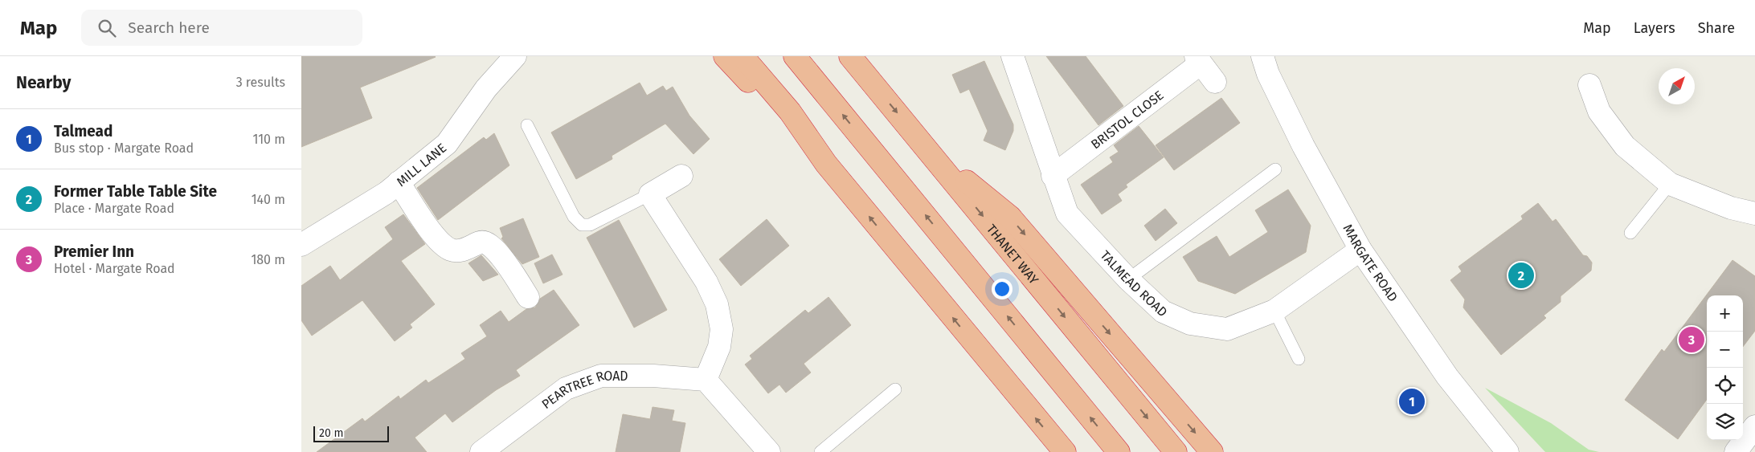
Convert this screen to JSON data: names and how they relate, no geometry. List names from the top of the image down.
{
  "streets": {
    "highway": ["THANET WAY"],
    "street": [
      "BRISTOL CLOSE",
      "MILL LANE",
      "MARGATE ROAD",
      "TALMEAD ROAD",
      "PEARTREE ROAD"
    ]
  },
  "crossings": [
    ["BRISTOL CLOSE", "TALMEAD ROAD"],
    ["MARGATE ROAD", "TALMEAD ROAD"]
  ],
  "scale_bar": "20 m",
  "north": "top right",
  "page": {
    "header": "Map",
    "search": "Search here",
    "nav": ["Map", "Layers", "Share"],
    "heading": ["Nearby", "3 results"],
    "list": [
      {
        "mark": "1",
        "name": "Talmead",
        "note": "Bus stop · Margate Road",
        "value": "110 m"
      },
      {
        "mark": "2",
        "name": "Former Table Table Site",
        "note": "Place · Margate Road",
        "value": "140 m"
      },
      {
        "mark": "3",
        "name": "Premier Inn",
        "note": "Hotel · Margate Road",
        "value": "180 m"
      }
    ],
    "pins": ["2", "3", "1"],
    "map_buttons": ["+", "−"],
    "scale": "20 m"
  }
}
